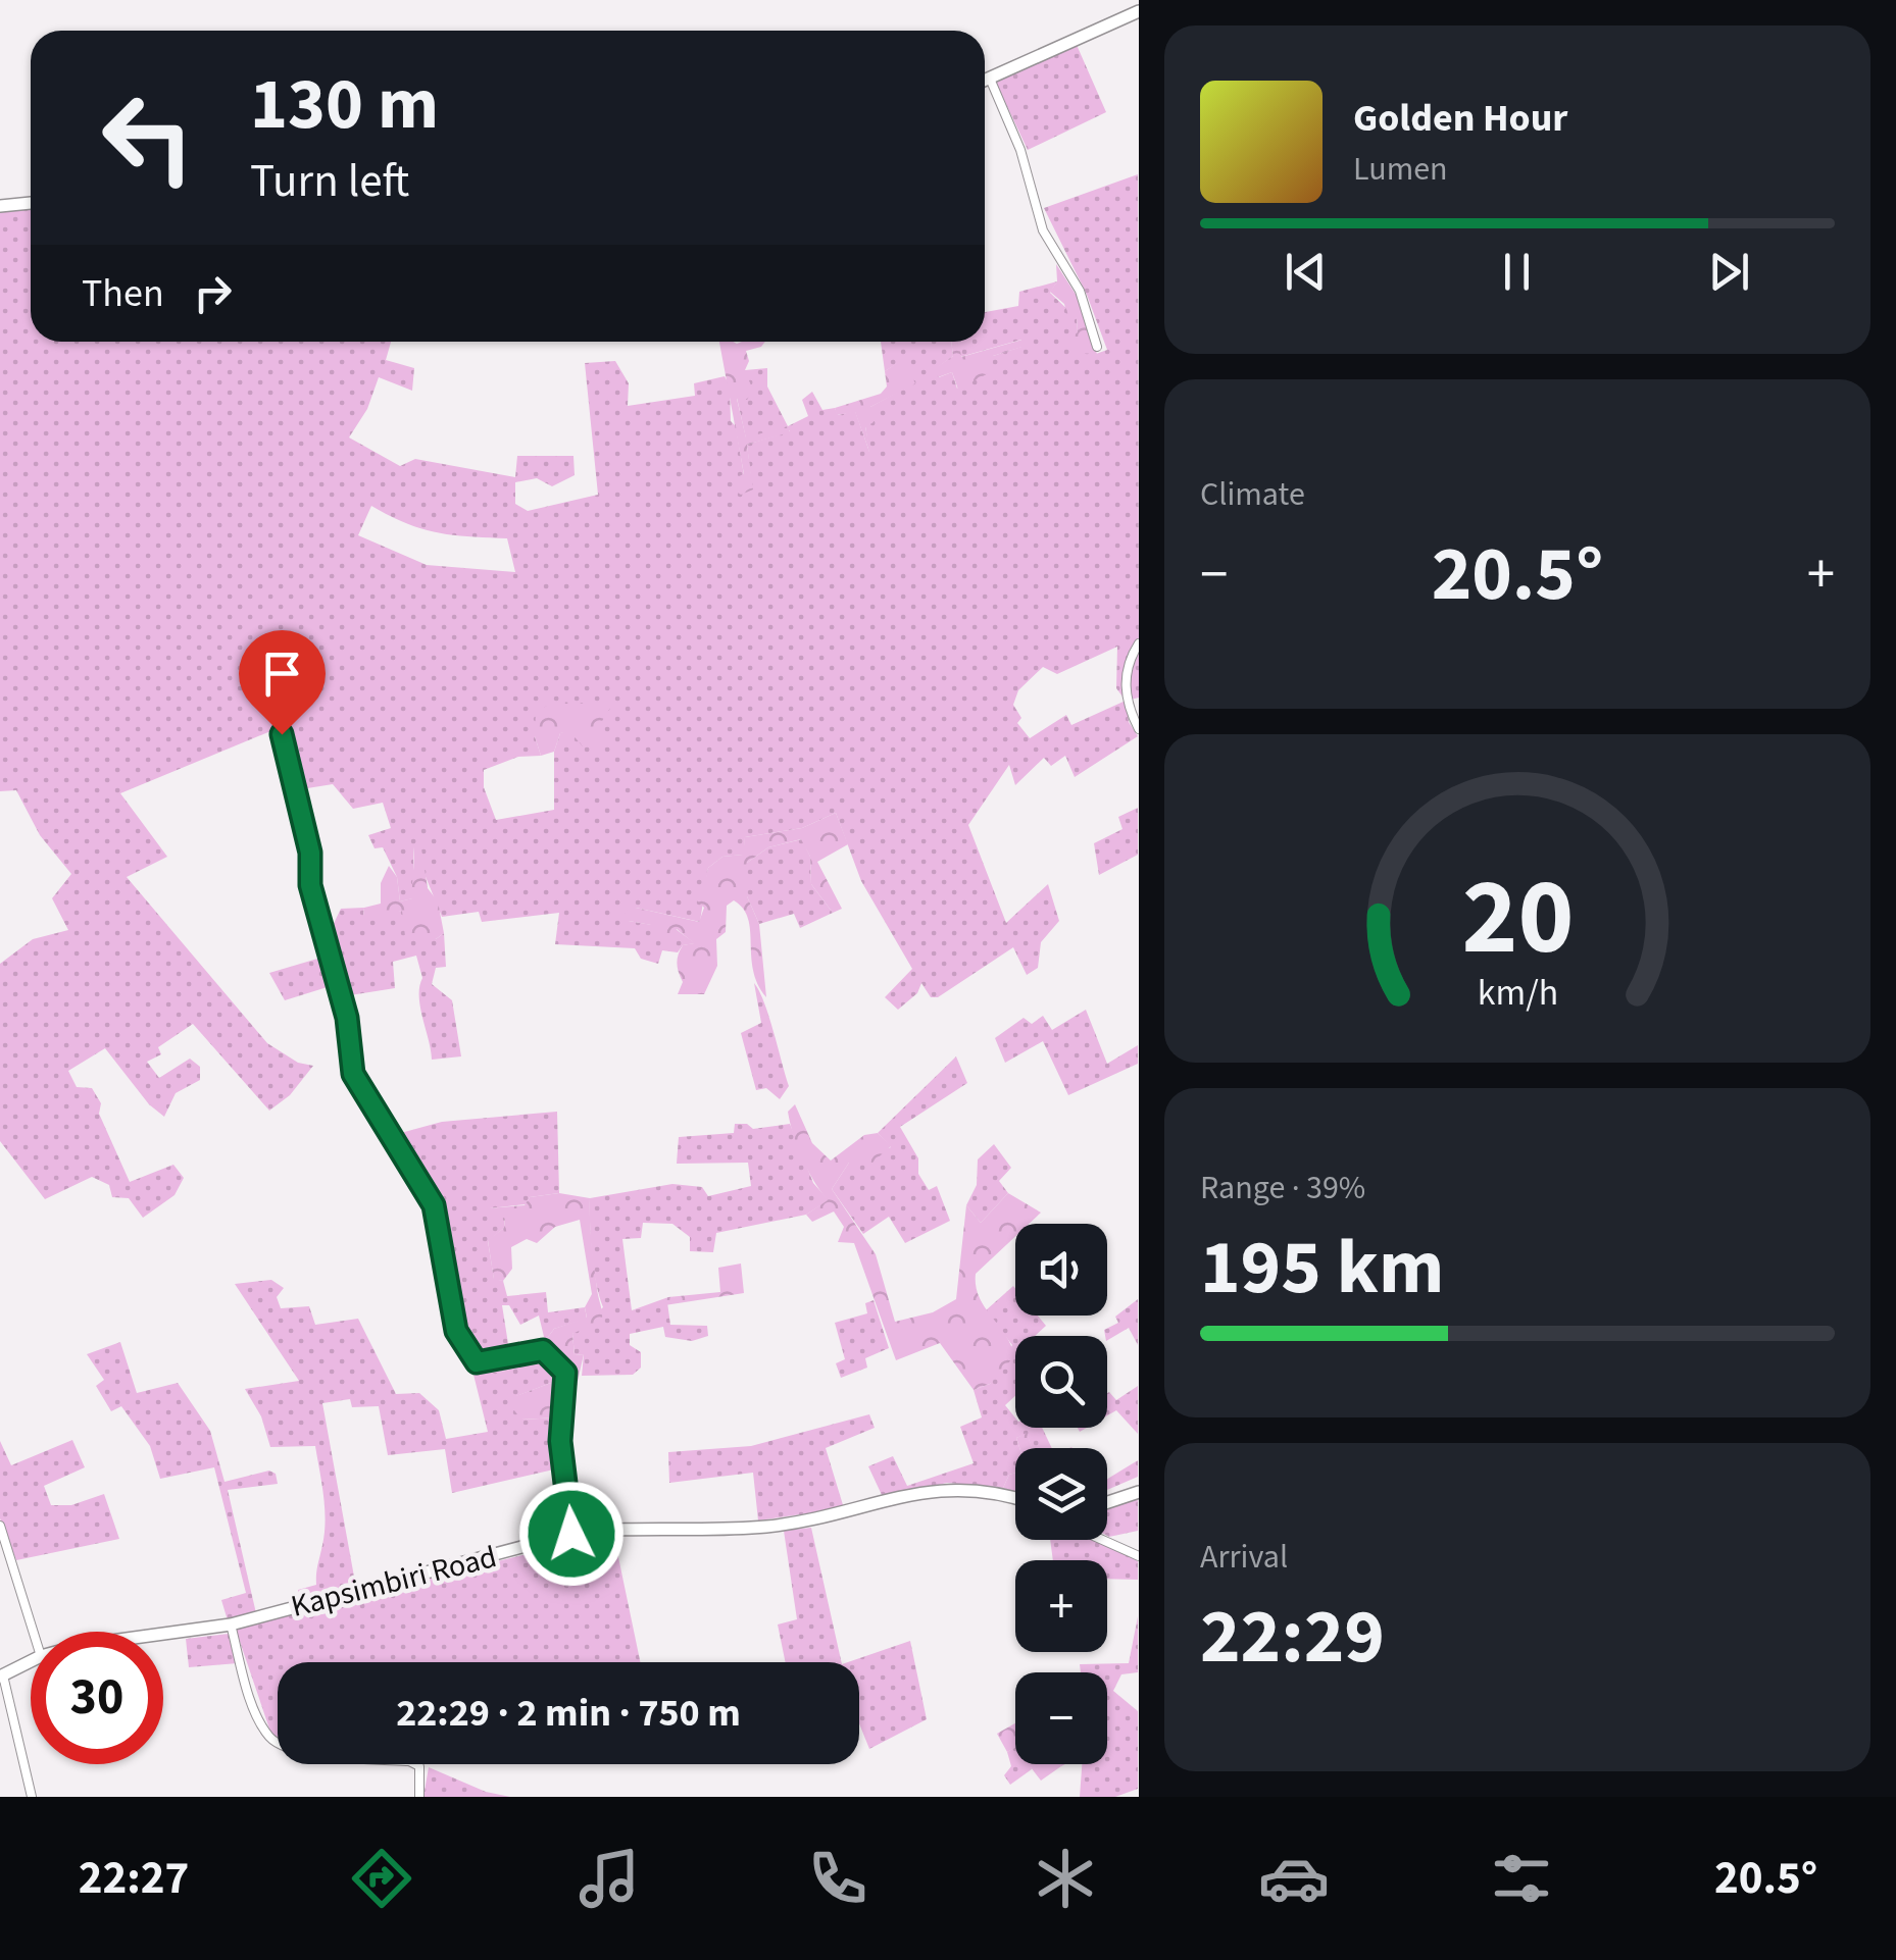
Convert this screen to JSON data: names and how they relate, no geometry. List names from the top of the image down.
{
  "streets": {
    "street": ["Kapsimbiri Road"]
  },
  "page": {
    "turn": ["130 m", "Turn left"],
    "song": ["Golden Hour", "Lumen"],
    "then": "Then",
    "tile": [
      "Climate",
      ["Range · 39%", "195 km"],
      ["Arrival", "22:29"]
    ],
    "heat": ["−", "20.5°", "+"],
    "map_buttons": ["+", "−"],
    "limit": "30",
    "trip": "22:29 · 2 min · 750 m",
    "tabs": ["22:27", "20.5°"],
    "gauge": ["20", "km/h"]
  }
}
